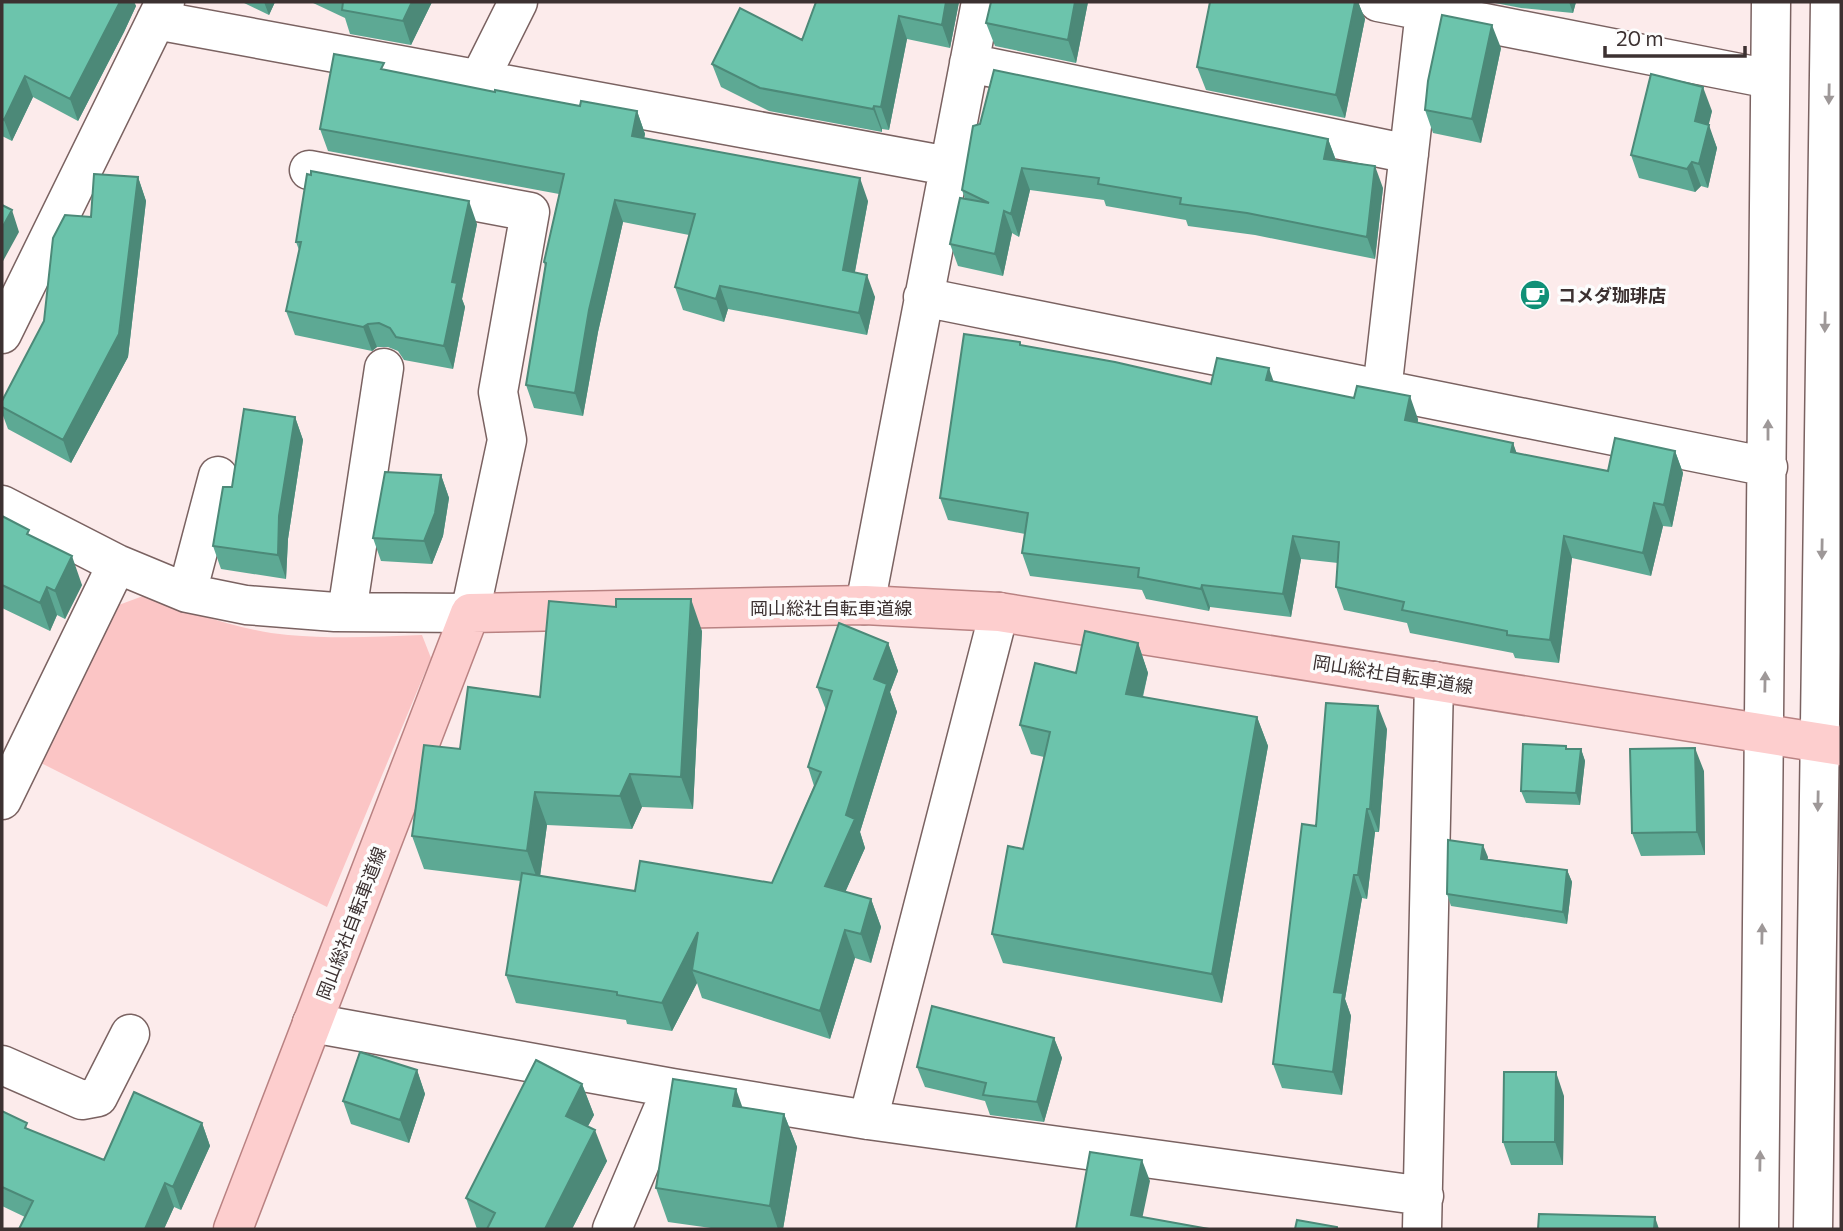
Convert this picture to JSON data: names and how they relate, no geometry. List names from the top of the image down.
{
  "streets": {
    "main road": ["岡山総社自転車道線"]
  },
  "places": {
    "cafe": ["コメダ珈琲店"]
  },
  "scale_bar": "20 m"
}
